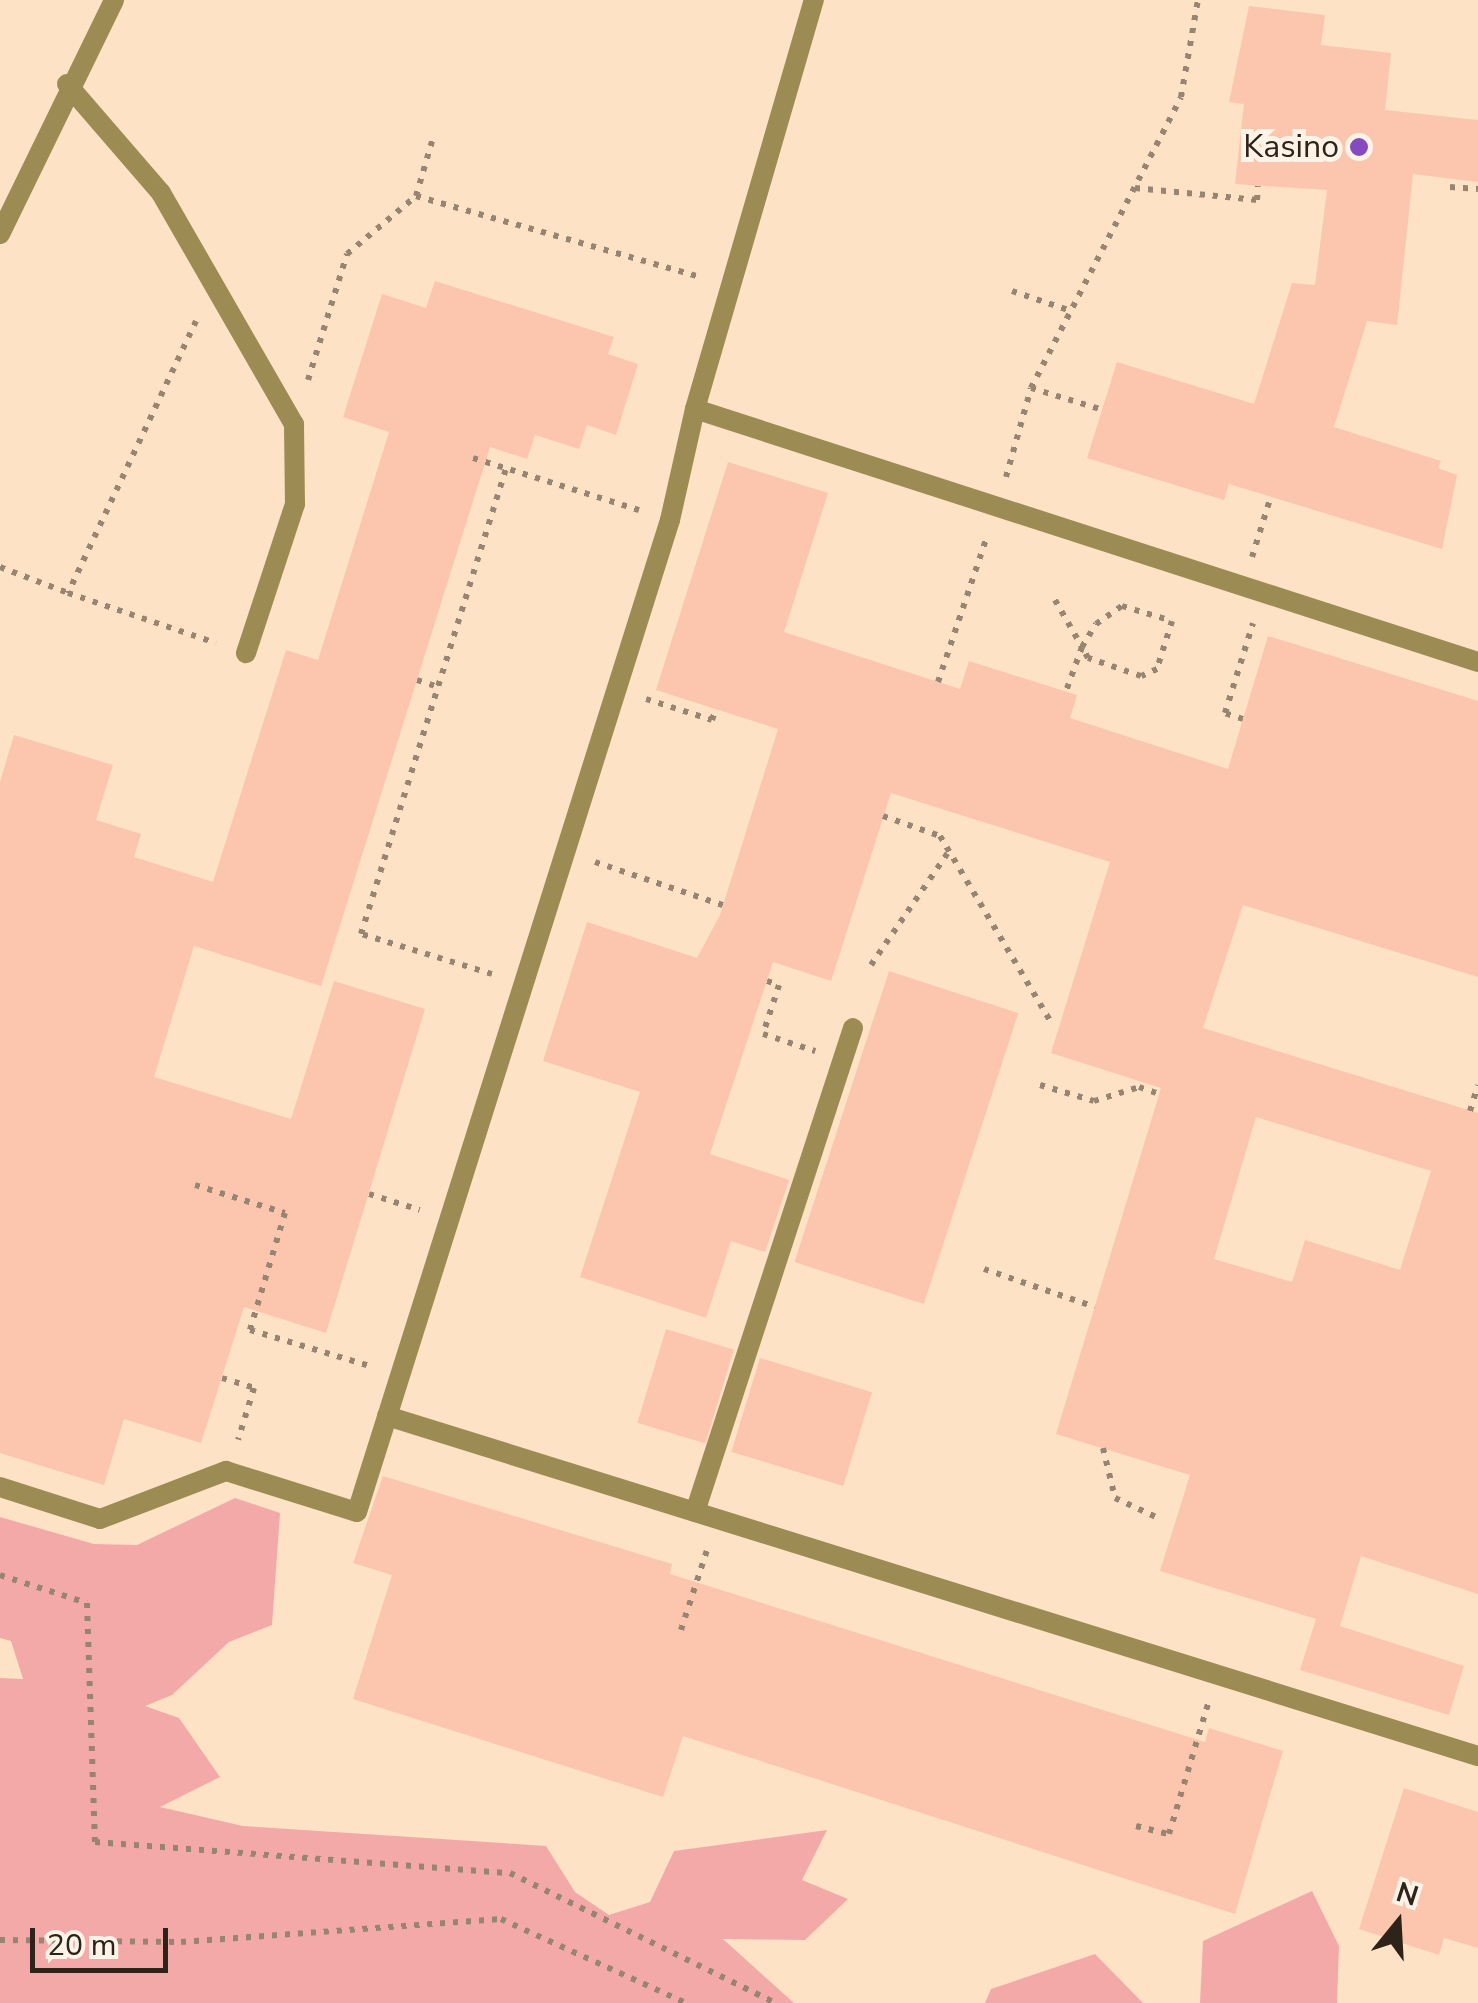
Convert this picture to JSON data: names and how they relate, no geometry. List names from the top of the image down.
{
  "places": ["Kasino"],
  "scale_bar": "20 m",
  "north": "top"
}
